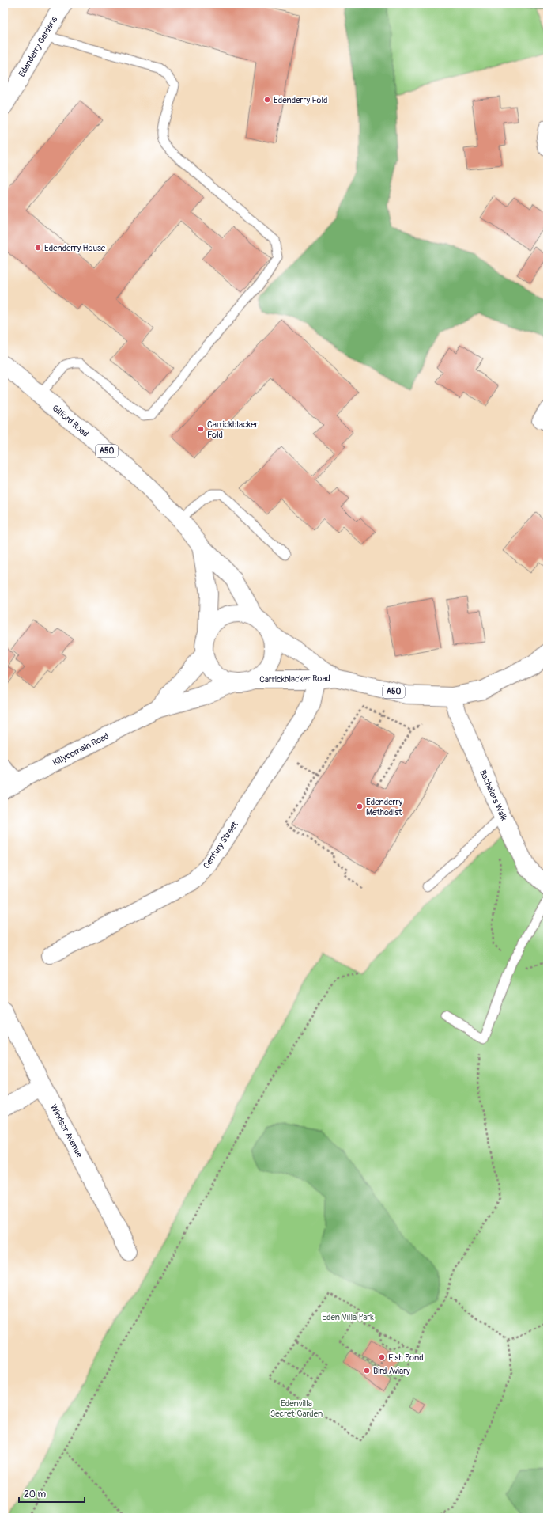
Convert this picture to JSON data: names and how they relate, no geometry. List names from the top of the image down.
{
  "streets": {
    "street": [
      "Edenderry Gardens",
      "Gilford Road",
      "A50",
      "Carrickblacker Road",
      "Killycomain Road",
      "Bachelors Walk",
      "Century Street",
      "Windsor Avenue"
    ]
  },
  "crossings": [
    ["Gilford Road", "A50"],
    ["Gilford Road", "Carrickblacker Road"],
    ["Gilford Road", "Killycomain Road"],
    ["A50", "Carrickblacker Road"],
    ["A50", "Killycomain Road"],
    ["Carrickblacker Road", "Killycomain Road"],
    ["Carrickblacker Road", "Bachelors Walk"],
    ["Carrickblacker Road", "Century Street"]
  ],
  "parks": ["Eden Villa Park", "Edenvilla Secret Garden"],
  "places": [
    "Edenderry Fold",
    "Edenderry House",
    "Carrickblacker Fold",
    "Edenderry Methodist",
    "Fish Pond",
    "Bird Aviary"
  ],
  "scale_bar": "20 m"
}
